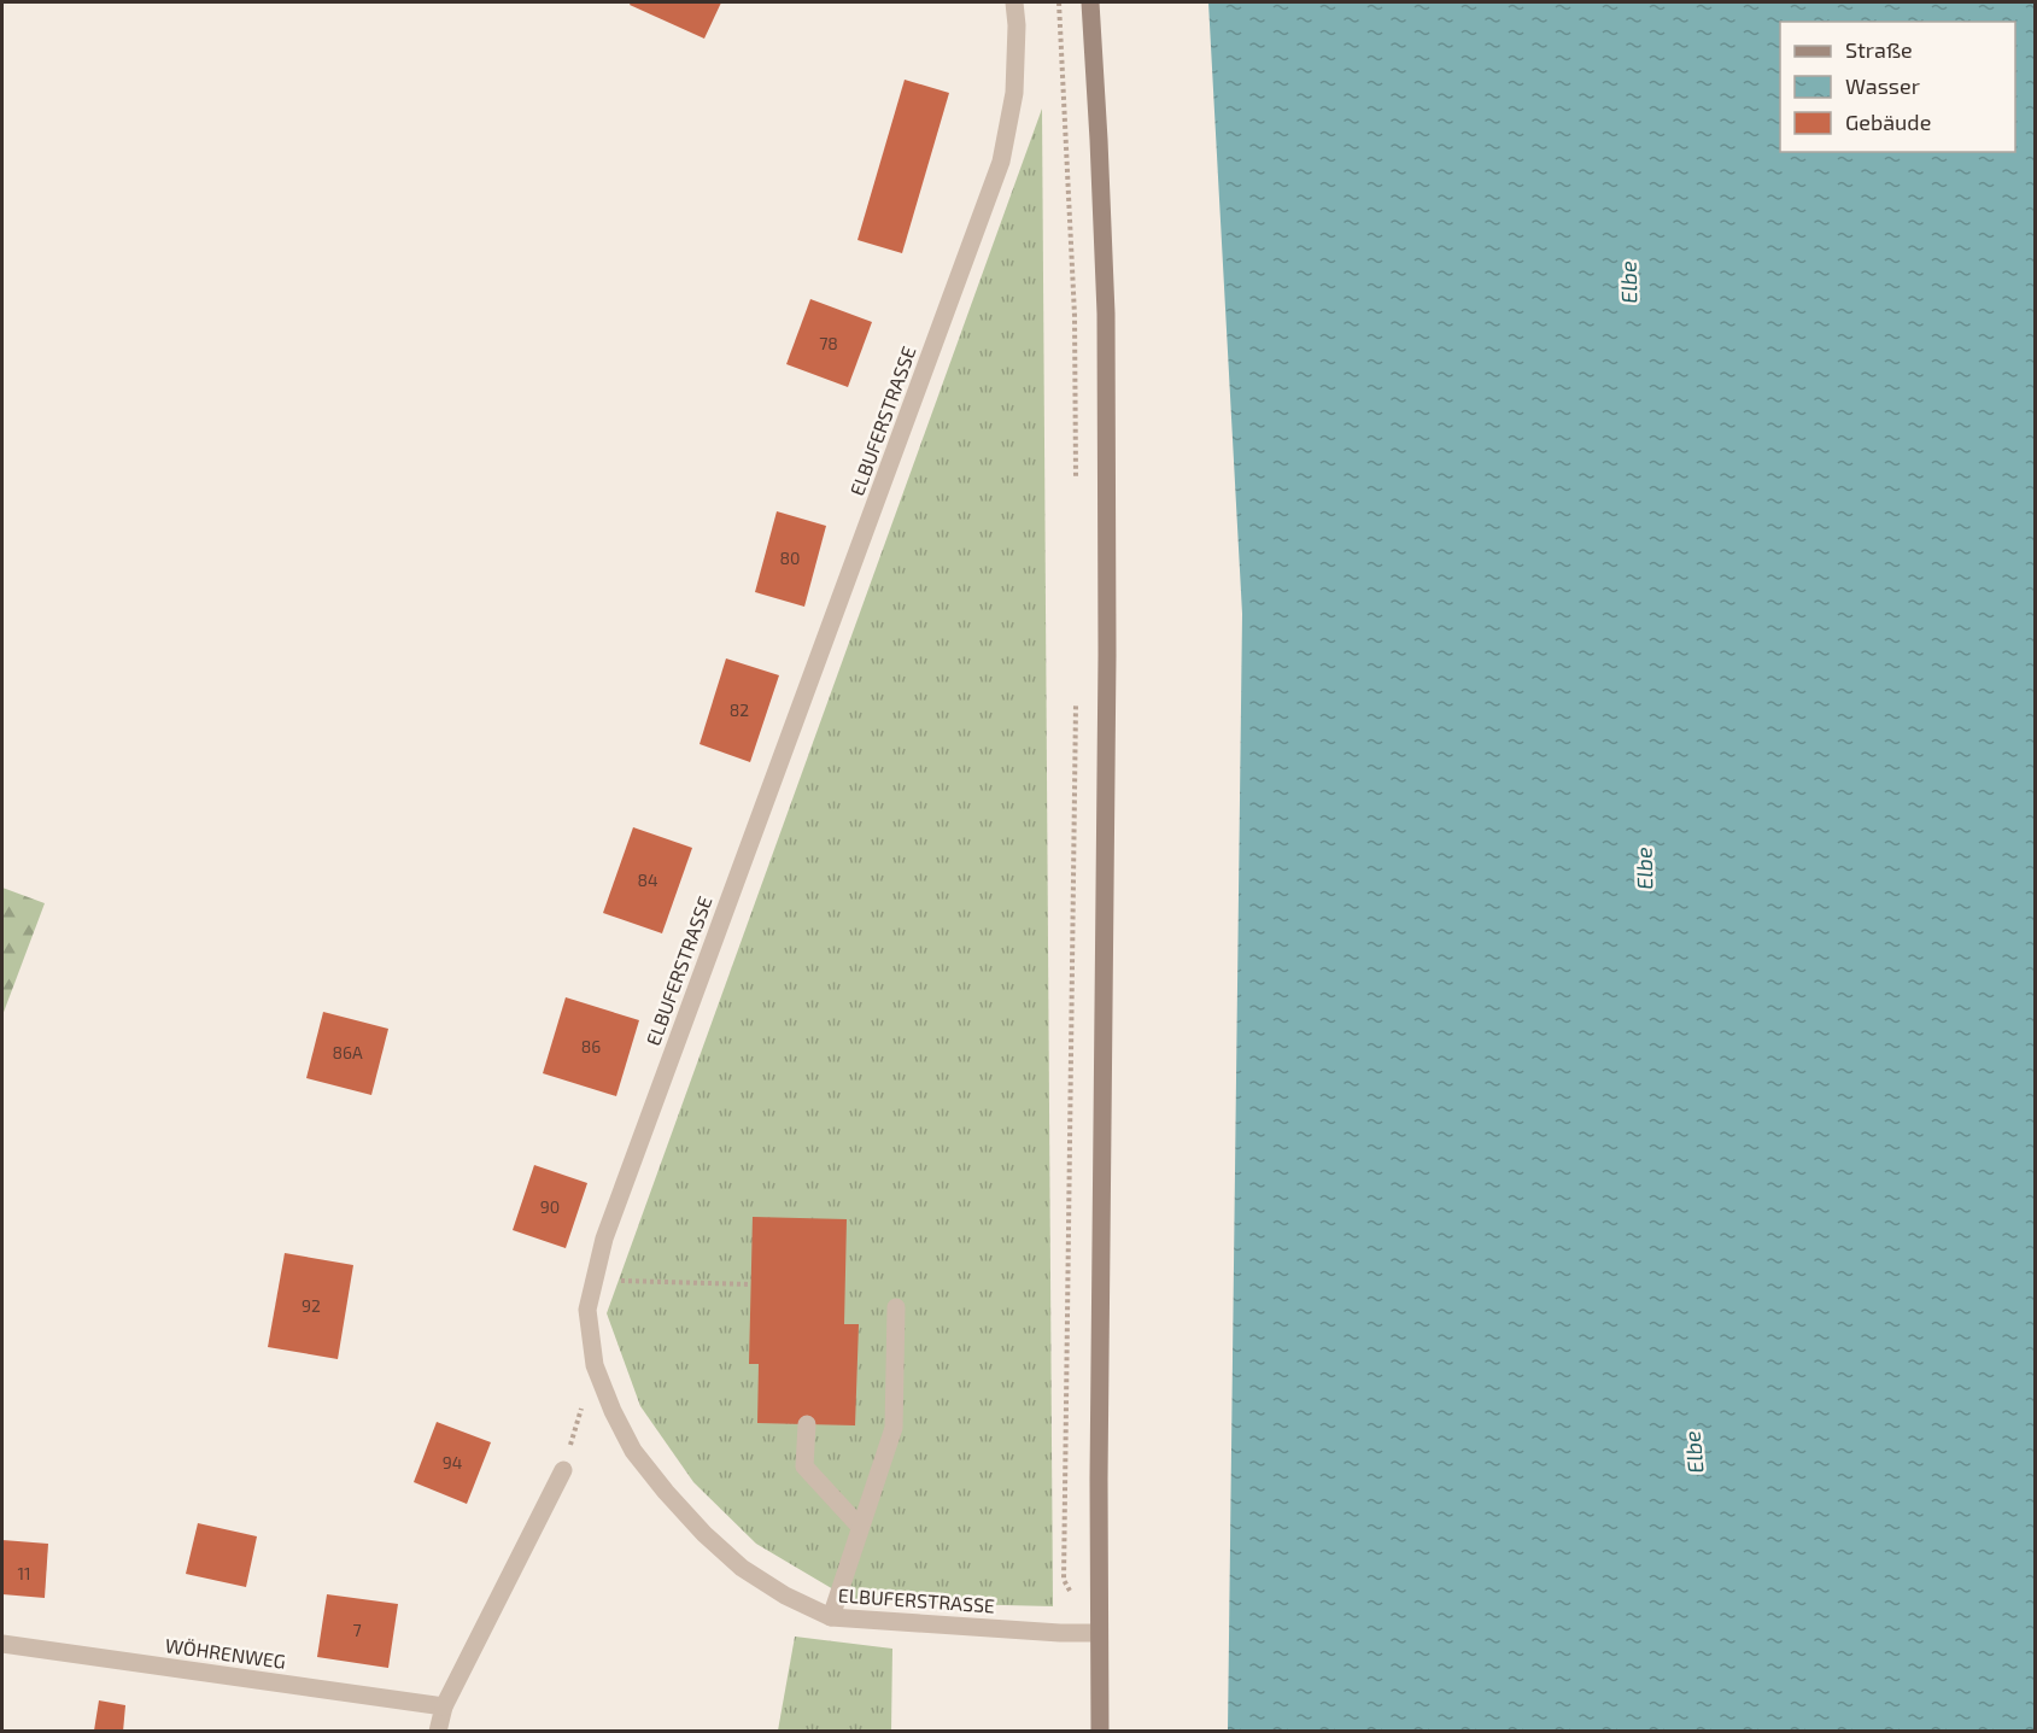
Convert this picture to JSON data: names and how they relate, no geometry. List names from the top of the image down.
{
  "streets": {
    "street": ["ELBUFERSTRASSE", "WÖHRENWEG"]
  },
  "water": ["Elbe"],
  "house_numbers": [
    "78",
    "80",
    "82",
    "84",
    "86",
    "86A",
    "90",
    "92",
    "94",
    "11",
    "7"
  ],
  "legend": ["Straße", "Wasser", "Gebäude"]
}
